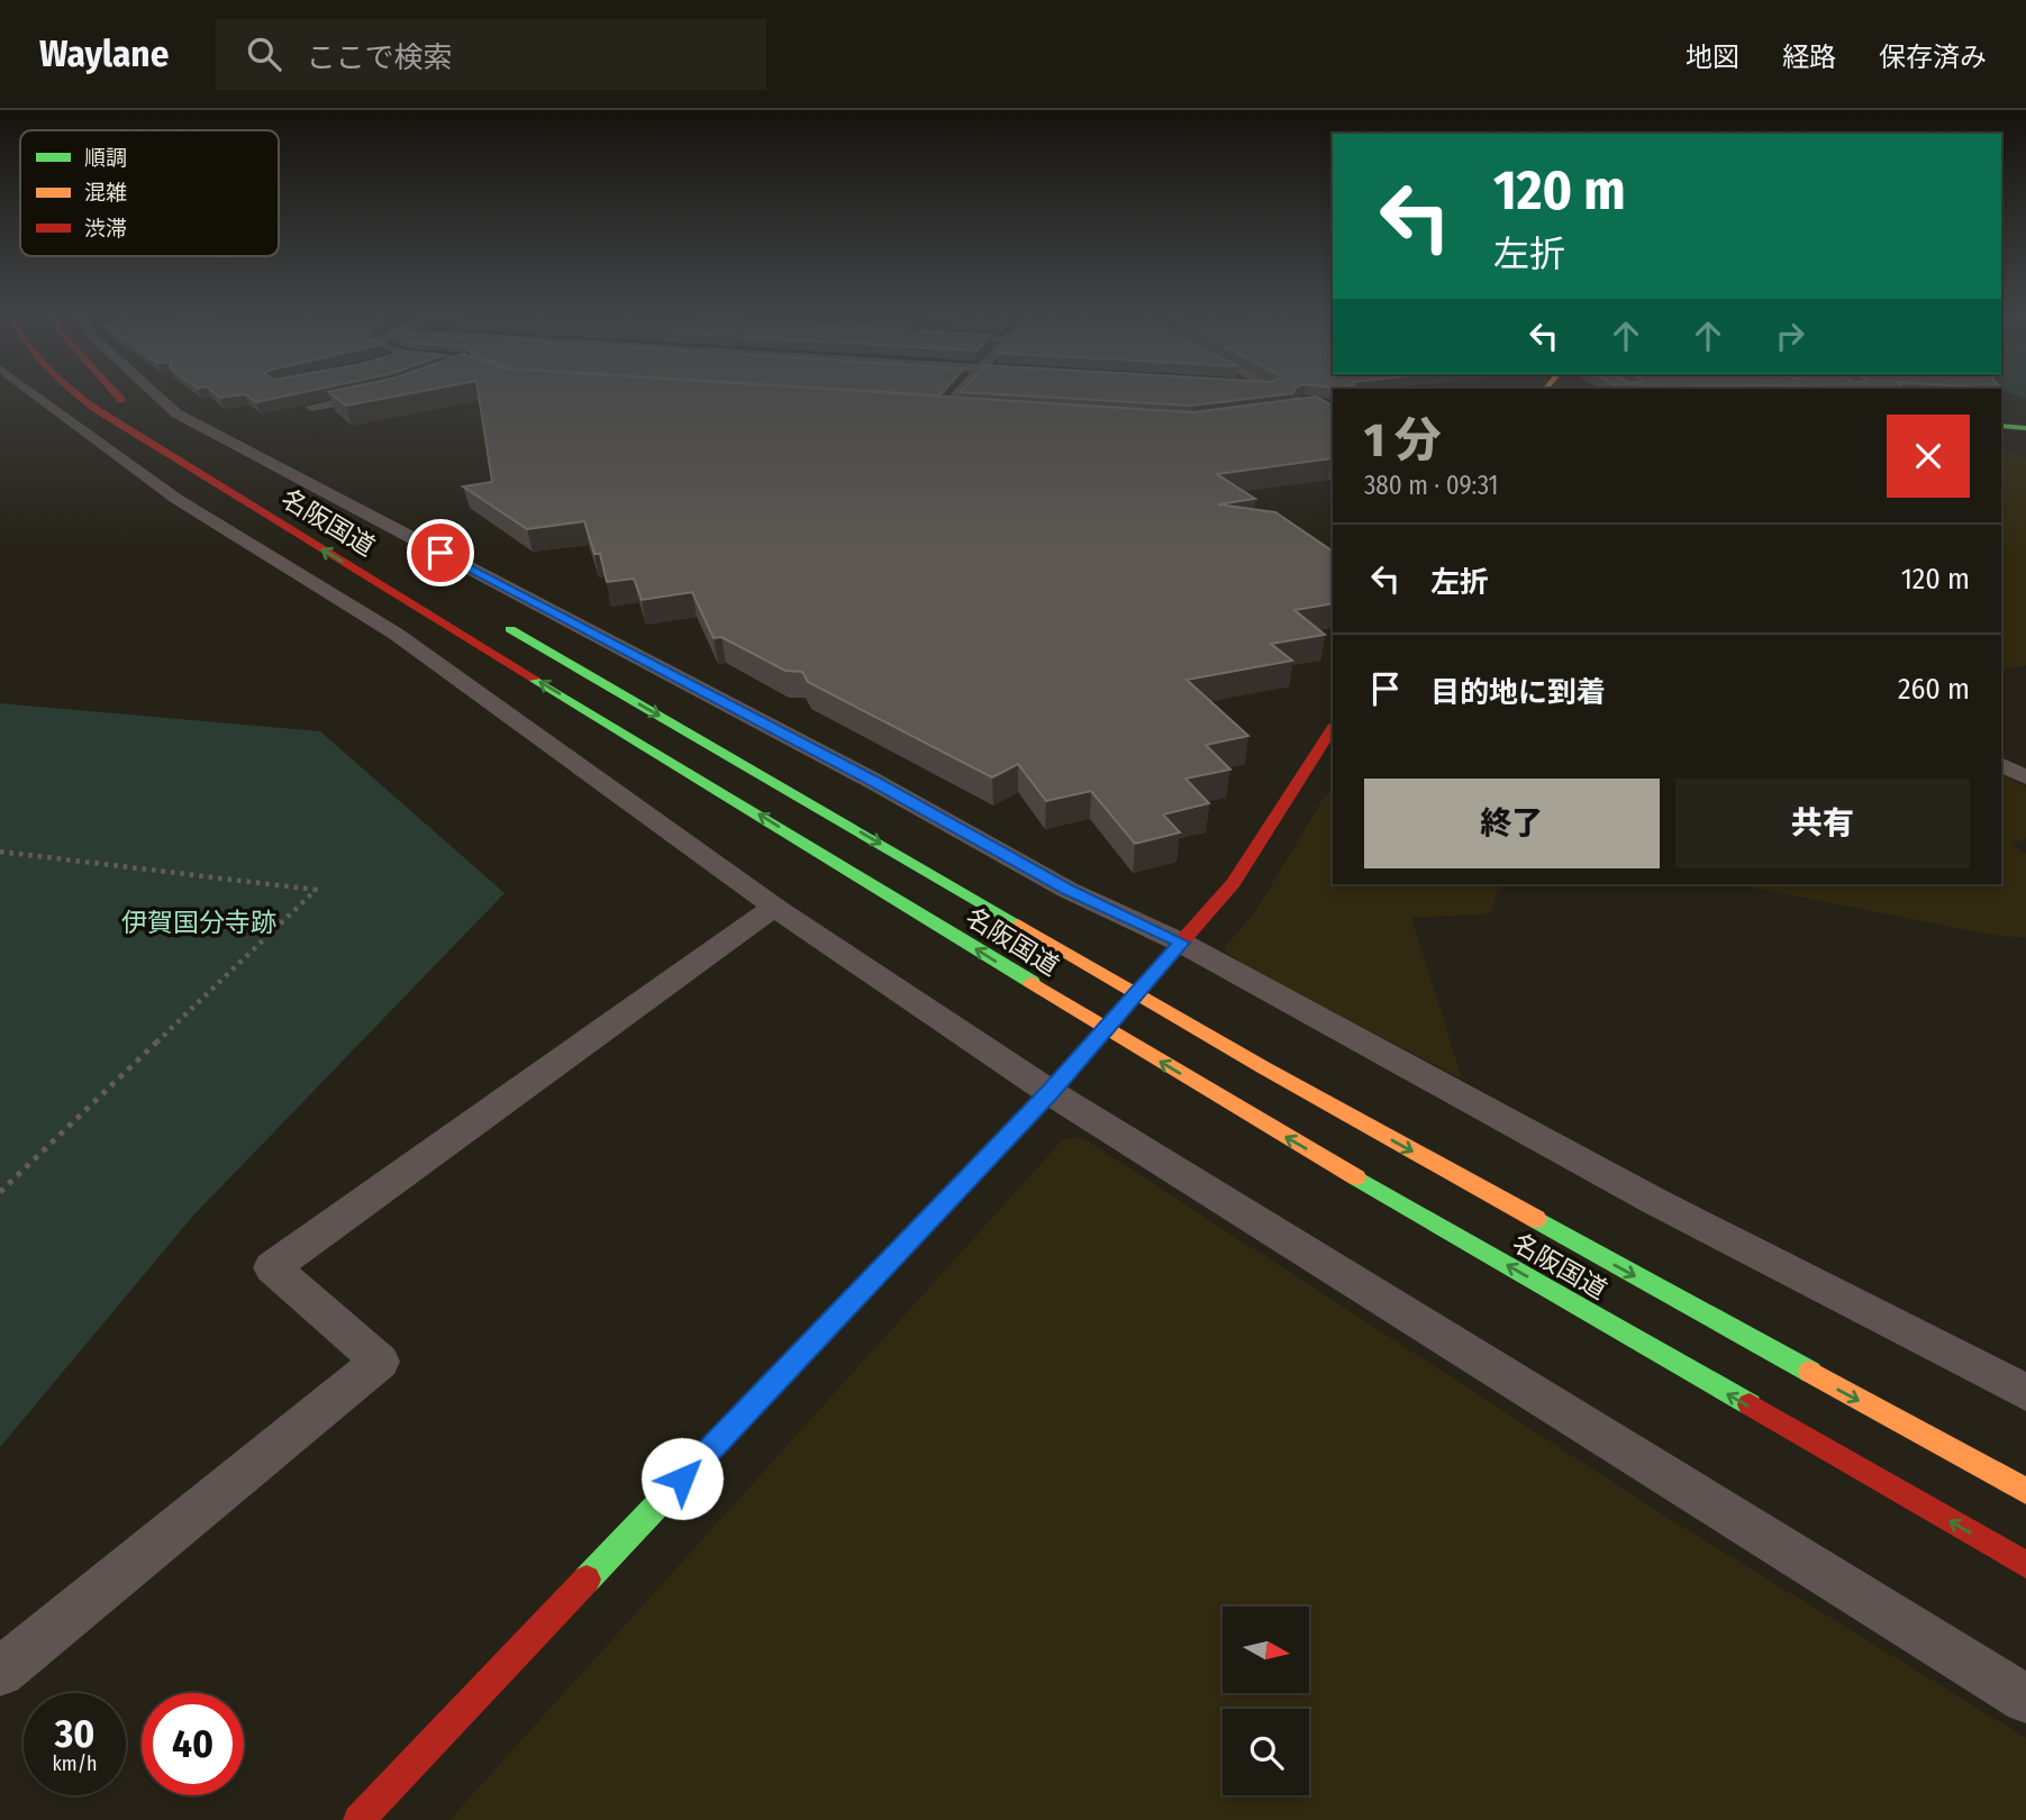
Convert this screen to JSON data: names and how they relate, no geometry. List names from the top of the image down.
{
  "streets": {
    "main road": ["名阪国道"]
  },
  "parks": ["伊賀国分寺跡"],
  "legend": ["順調", "混雑", "渋滞"],
  "north": "right",
  "page": {
    "header": "Waylane",
    "search": "ここで検索",
    "nav": ["地図", "経路", "保存済み"],
    "turn": ["120 m", "左折"],
    "heading": ["1 分", "380 m · 09:31"],
    "list": [
      {
        "name": "左折",
        "value": "120 m"
      },
      {
        "name": "目的地に到着",
        "value": "260 m"
      }
    ],
    "buttons": ["終了", "共有"],
    "speed": "30 km/h",
    "limit": "40"
  }
}
